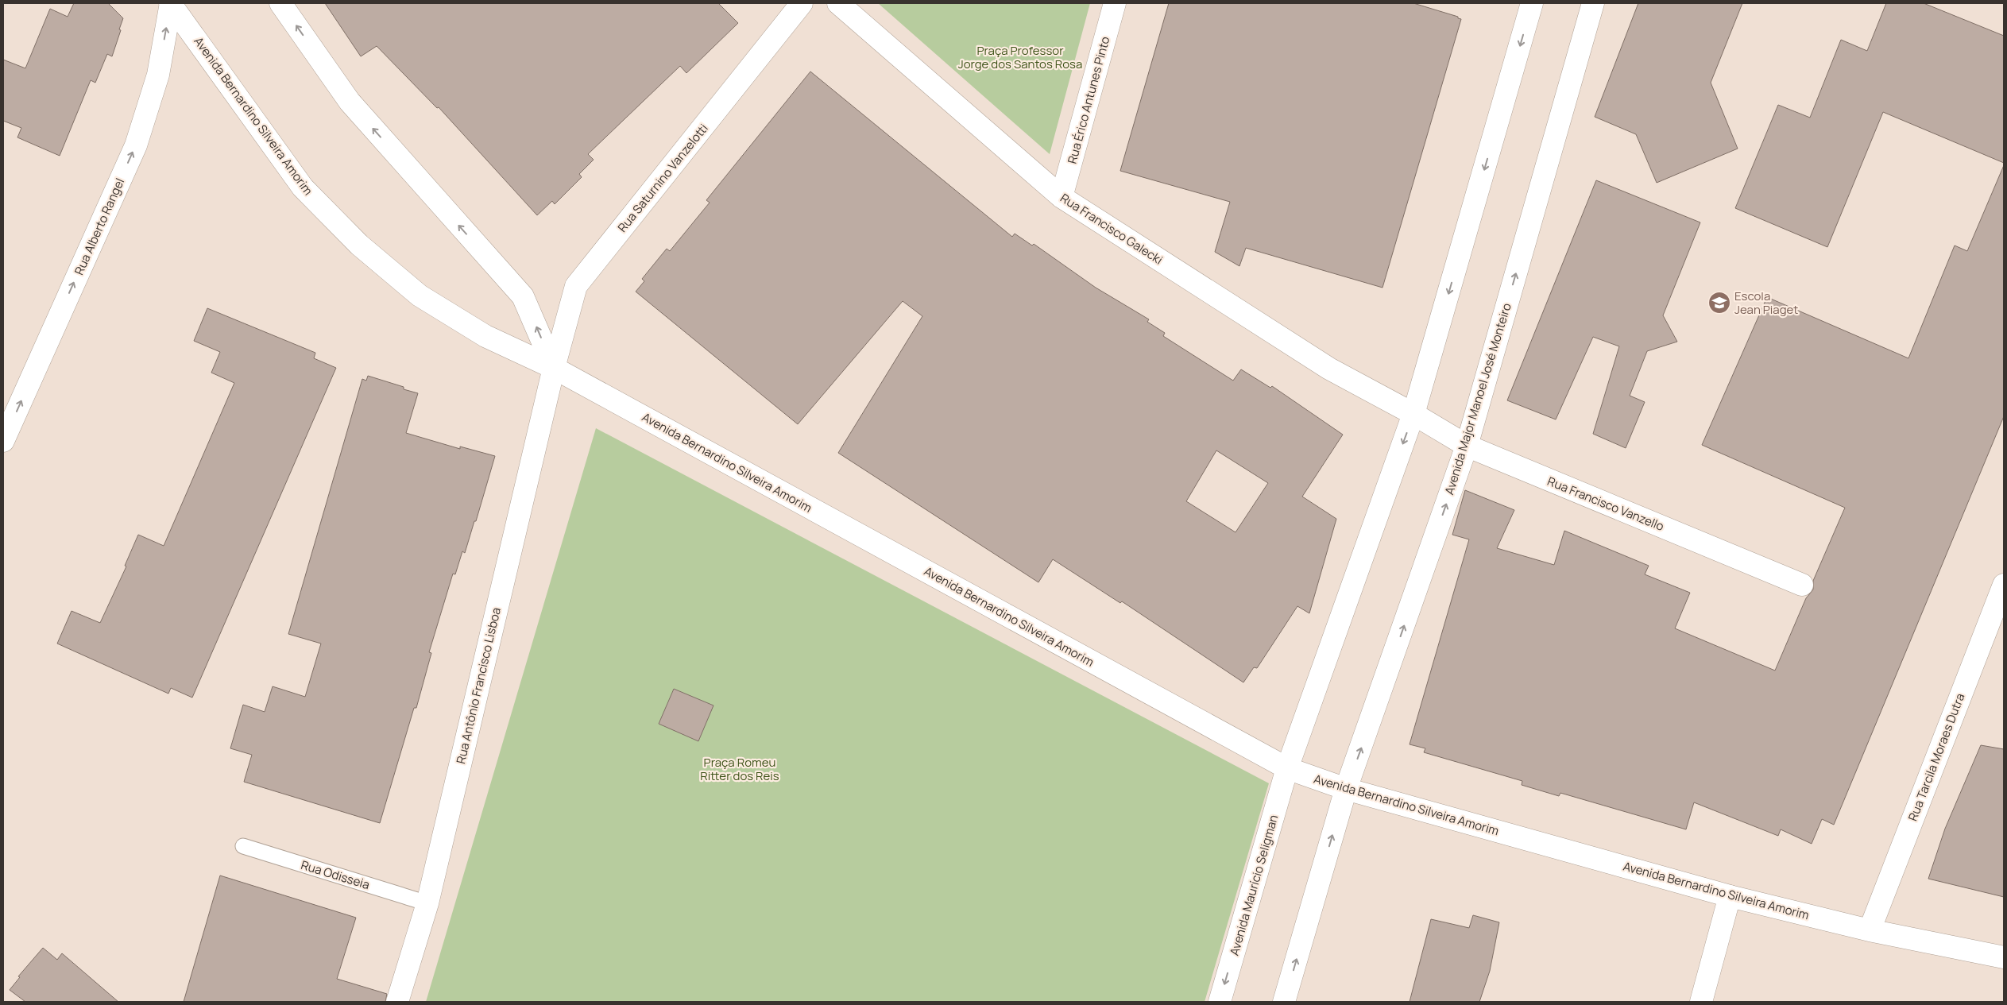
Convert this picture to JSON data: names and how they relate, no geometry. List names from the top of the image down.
{
  "streets": {
    "street": [
      "Rua Érico Antunes Pinto",
      "Avenida Bernardino Silveira Amorim",
      "Rua Saturnino Vanzelotti",
      "Rua Alberto Rangel",
      "Rua Francisco Galecki",
      "Avenida Major Manoel José Monteiro",
      "Rua Francisco Vanzello",
      "Rua Antônio Francisco Lisboa",
      "Rua Tarcila Moraes Dutra",
      "Avenida Maurício Seligman"
    ],
    "lane": ["Rua Odisseia"]
  },
  "crossings": [
    ["Rua Érico Antunes Pinto", "Rua Francisco Galecki"],
    ["Avenida Bernardino Silveira Amorim", "Rua Saturnino Vanzelotti"],
    ["Avenida Bernardino Silveira Amorim", "Rua Alberto Rangel"],
    ["Avenida Bernardino Silveira Amorim", "Avenida Major Manoel José Monteiro"],
    ["Avenida Bernardino Silveira Amorim", "Rua Antônio Francisco Lisboa"],
    ["Avenida Bernardino Silveira Amorim", "Rua Tarcila Moraes Dutra"],
    ["Avenida Bernardino Silveira Amorim", "Avenida Maurício Seligman"],
    ["Rua Saturnino Vanzelotti", "Rua Antônio Francisco Lisboa"],
    ["Rua Francisco Galecki", "Rua Francisco Vanzello"],
    ["Avenida Major Manoel José Monteiro", "Rua Francisco Vanzello"],
    ["Rua Antônio Francisco Lisboa", "Rua Odisseia"]
  ],
  "one_way": ["Rua Alberto Rangel"],
  "parks": ["Praça Professor Jorge dos Santos Rosa", "Praça Romeu Ritter dos Reis"],
  "places": {
    "school or university": ["Escola Jean Piaget"]
  }
}
